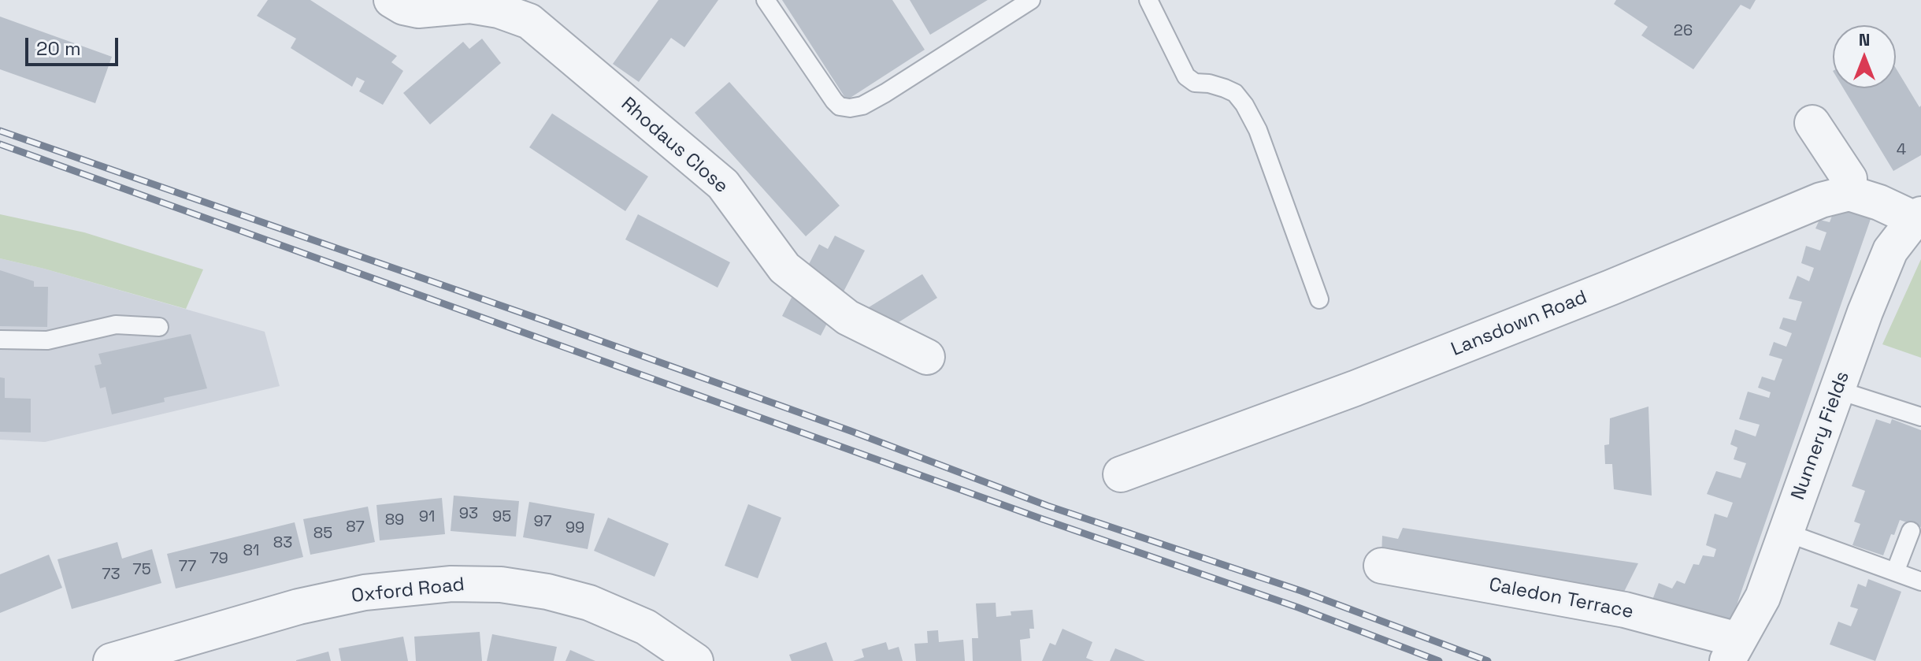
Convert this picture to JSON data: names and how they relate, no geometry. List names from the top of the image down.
{
  "streets": {
    "street": [
      "Rhodaus Close",
      "Lansdown Road",
      "Nunnery Fields",
      "Oxford Road",
      "Caledon Terrace"
    ]
  },
  "crossings": [
    ["Nunnery Fields", "Caledon Terrace"]
  ],
  "house_numbers": [
    "26",
    "4",
    "93",
    "91",
    "95",
    "89",
    "97",
    "87",
    "99",
    "85",
    "83",
    "81",
    "79",
    "77",
    "75",
    "73"
  ],
  "scale_bar": "20 m",
  "north": "top"
}
